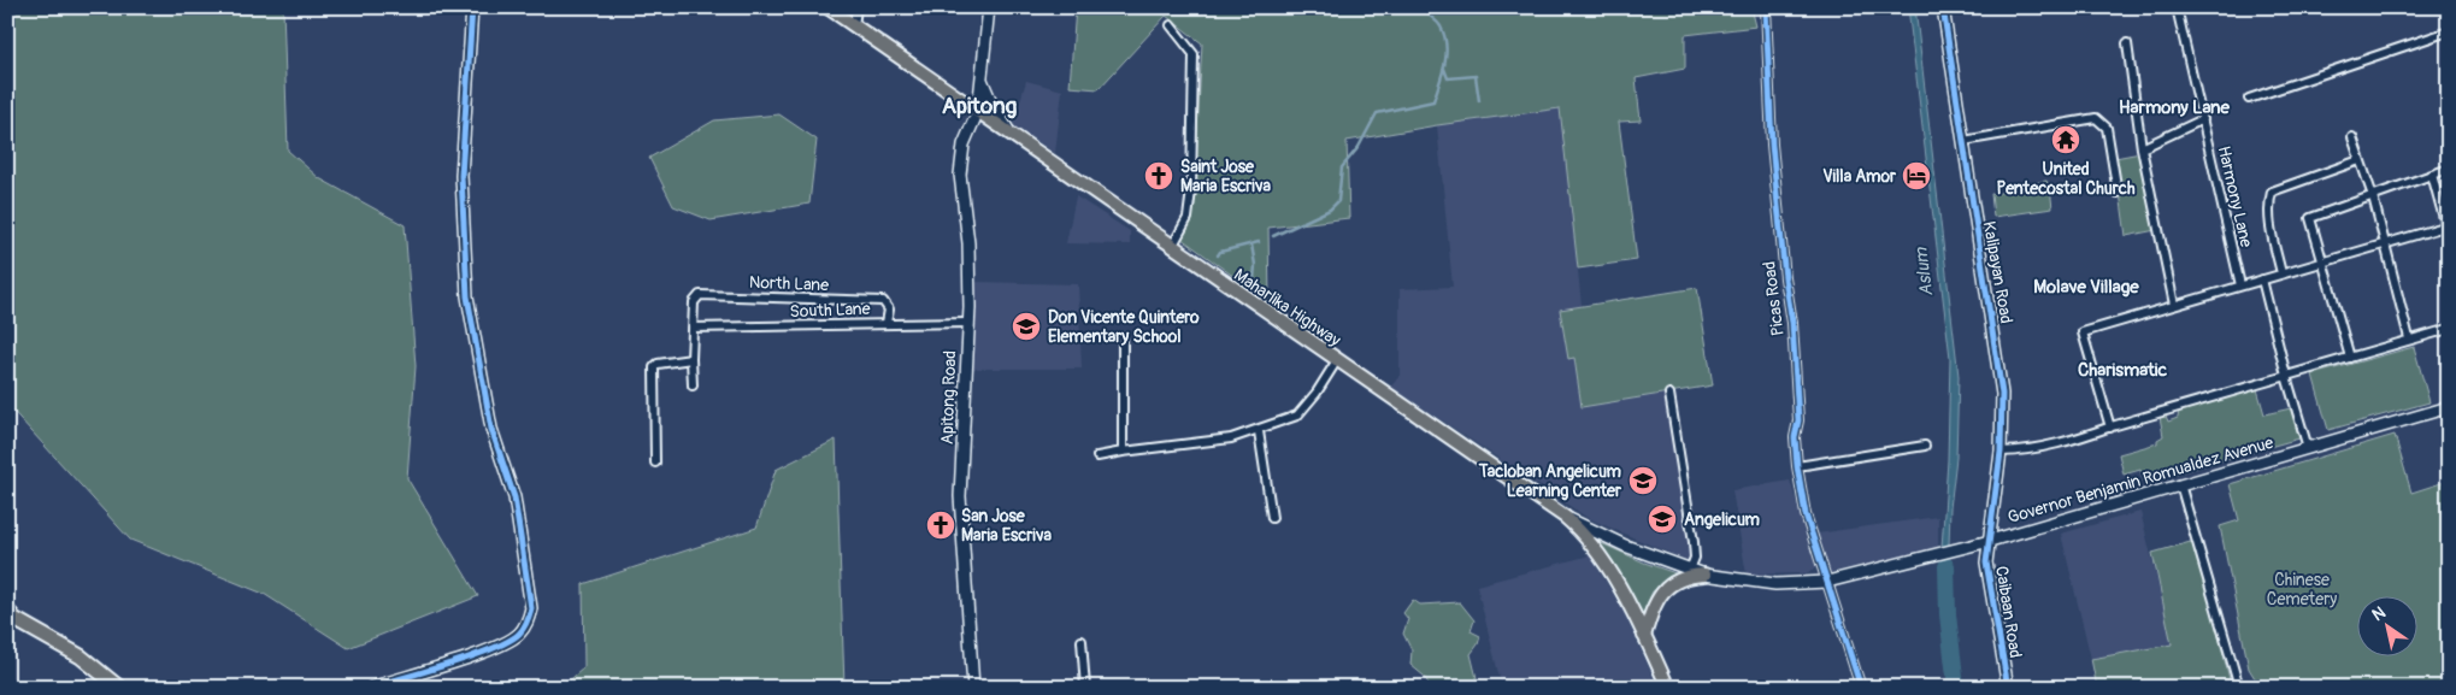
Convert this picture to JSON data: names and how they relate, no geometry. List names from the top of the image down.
{
  "streets": {
    "main road": ["Maharlika Highway"],
    "street": [
      "Harmony Lane",
      "Kalipayan Road",
      "North Lane",
      "Picas Road",
      "South Lane",
      "Apitong Road",
      "Governor Benjamin Romualdez Avenue",
      "Caibaan Road"
    ]
  },
  "crossings": [
    ["Kalipayan Road", "Governor Benjamin Romualdez Avenue"],
    ["Kalipayan Road", "Caibaan Road"],
    ["North Lane", "South Lane"],
    ["Picas Road", "Governor Benjamin Romualdez Avenue"],
    ["Maharlika Highway", "Apitong Road"],
    ["Maharlika Highway", "Governor Benjamin Romualdez Avenue"],
    ["South Lane", "Apitong Road"],
    ["Governor Benjamin Romualdez Avenue", "Caibaan Road"]
  ],
  "districts": [
    "Apitong",
    "Harmony Lane",
    "Molave Village",
    "Charismatic"
  ],
  "water": ["Aslum"],
  "parks": ["Chinese Cemetery"],
  "places": {
    "temple": ["United Pentecostal Church"],
    "church": ["Saint Jose Maria Escriva", "San Jose Maria Escriva"],
    "hotel": ["Villa Amor"],
    "school or university": ["Don Vicente Quintero Elementary School", "Tacloban Angelicum Learning Center", "Angelicum"]
  },
  "north": "top left"
}
